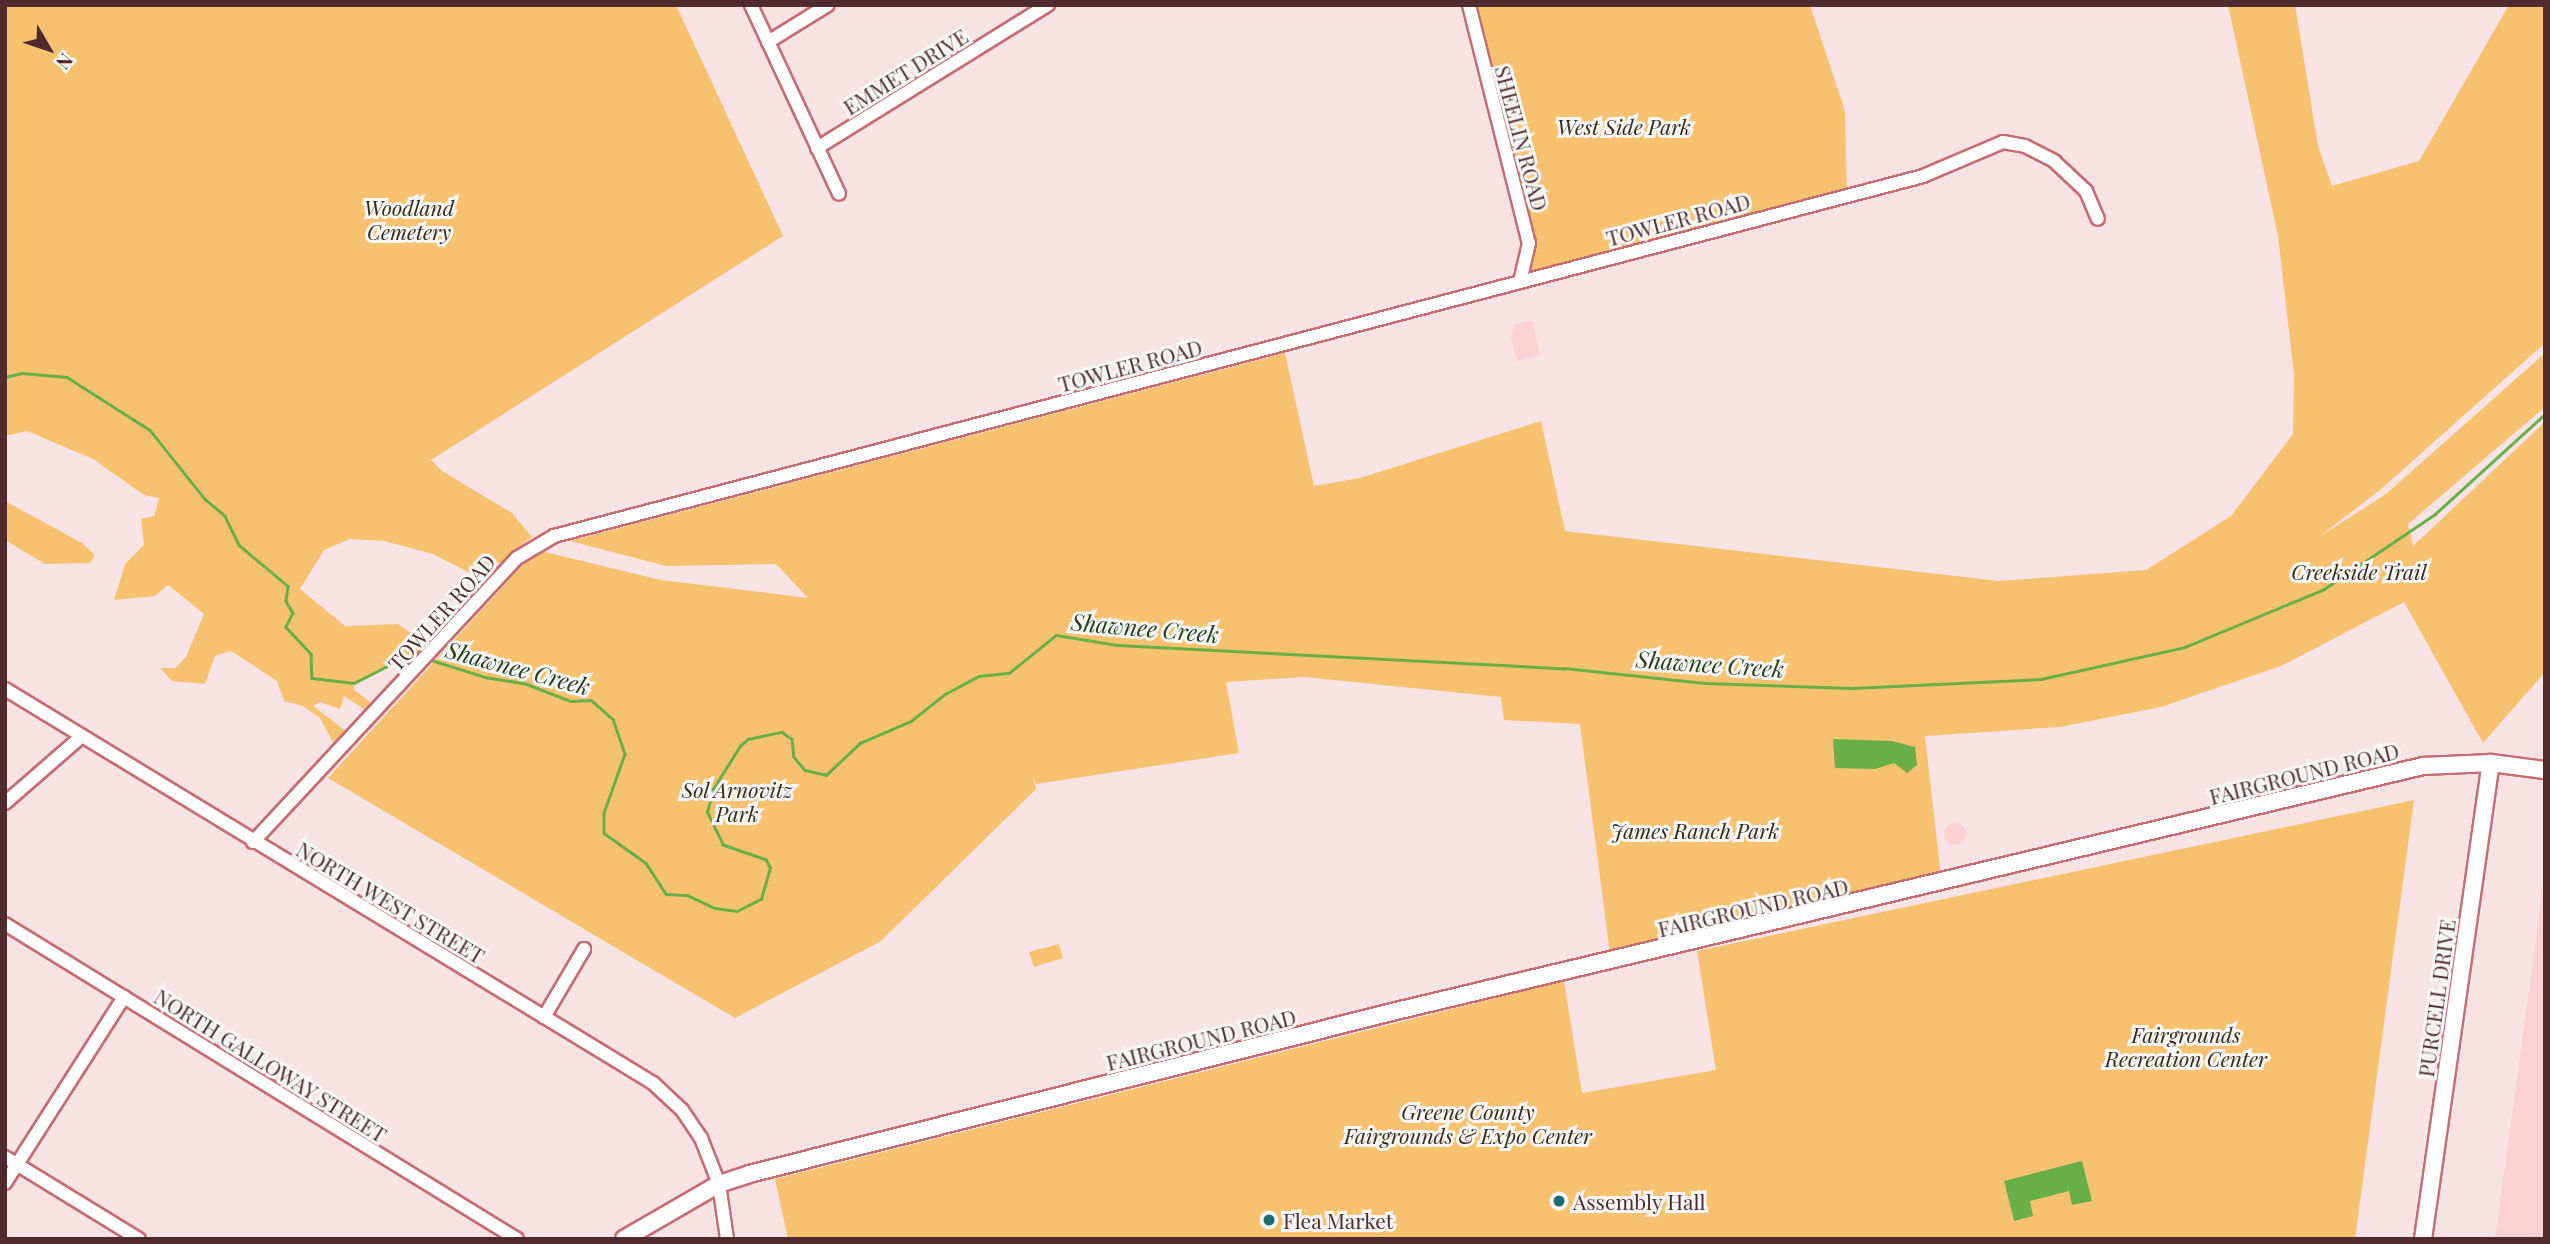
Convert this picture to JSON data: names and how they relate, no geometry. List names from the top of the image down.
{
  "streets": {
    "street": [
      "EMMET DRIVE",
      "SHEELIN ROAD",
      "TOWLER ROAD",
      "FAIRGROUND ROAD",
      "NORTH WEST STREET",
      "PURCELL DRIVE",
      "NORTH GALLOWAY STREET"
    ]
  },
  "crossings": [
    ["SHEELIN ROAD", "TOWLER ROAD"],
    ["TOWLER ROAD", "NORTH WEST STREET"],
    ["FAIRGROUND ROAD", "NORTH WEST STREET"],
    ["FAIRGROUND ROAD", "PURCELL DRIVE"]
  ],
  "water": ["Shawnee Creek"],
  "parks": [
    "West Side Park",
    "Woodland Cemetery",
    "Creekside Trail",
    "Sol Arnovitz Park",
    "James Ranch Park",
    "Fairgrounds Recreation Center",
    "Greene County Fairgrounds & Expo Center"
  ],
  "places": ["Assembly Hall", "Flea Market"],
  "north": "bottom right"
}
